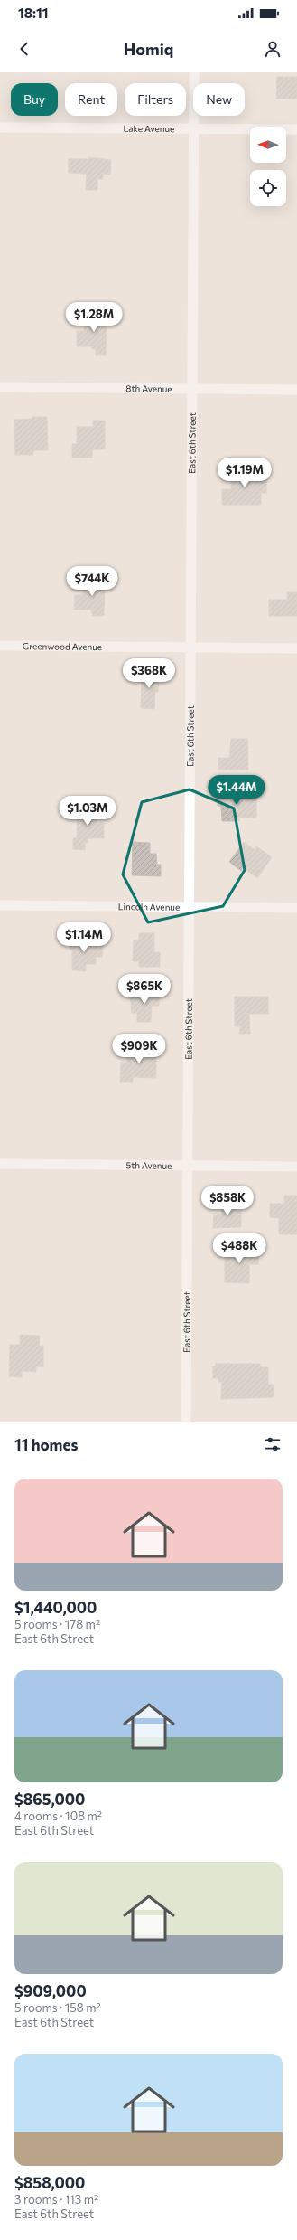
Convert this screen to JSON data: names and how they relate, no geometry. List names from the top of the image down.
{
  "streets": {
    "street": [
      "Lake Avenue",
      "8th Avenue",
      "East 6th Street",
      "Greenwood Avenue",
      "Lincoln Avenue",
      "5th Avenue"
    ]
  },
  "crossings": [
    ["Lake Avenue", "East 6th Street"],
    ["8th Avenue", "East 6th Street"],
    ["East 6th Street", "Greenwood Avenue"],
    ["East 6th Street", "Lincoln Avenue"],
    ["East 6th Street", "5th Avenue"]
  ],
  "north": "left",
  "page": {
    "status": "18:11",
    "header": "Homiq",
    "chip": [
      "Buy",
      "Rent",
      "Filters",
      "New"
    ],
    "price": [
      "$1.28M",
      "$1.19M",
      "$744K",
      "$368K",
      "$1.44M",
      "$1.03M",
      "$1.14M",
      "$865K",
      "$909K",
      "$858K",
      "$488K"
    ],
    "heading": "11 homes",
    "list": [
      {
        "name": "$1,440,000",
        "note": "5 rooms · 178 m² · East 6th Street"
      },
      {
        "name": "$865,000",
        "note": "4 rooms · 108 m² · East 6th Street"
      },
      {
        "name": "$909,000",
        "note": "5 rooms · 158 m² · East 6th Street"
      },
      {
        "name": "$858,000",
        "note": "3 rooms · 113 m² · East 6th Street"
      }
    ]
  }
}
